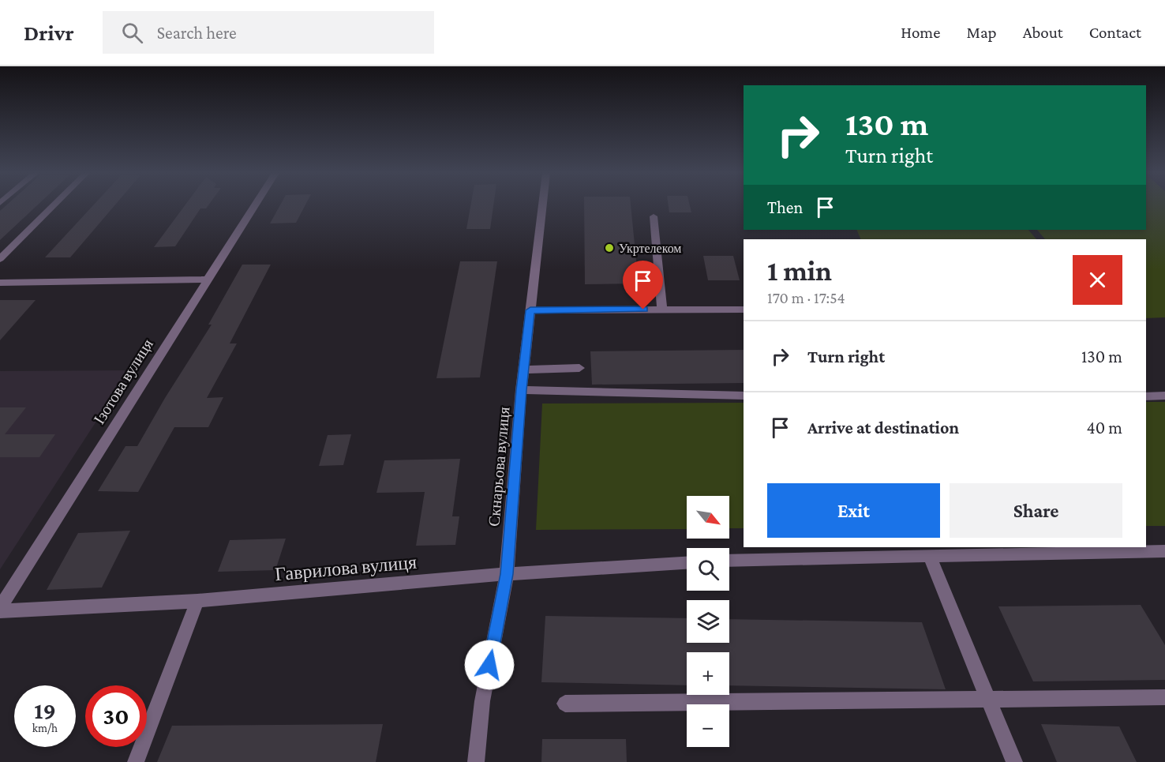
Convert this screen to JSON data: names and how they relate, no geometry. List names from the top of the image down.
{
  "streets": {
    "street": ["Ізотова вулиця", "Скнарьова вулиця", "Гаврилова вулиця"]
  },
  "crossings": [
    ["Ізотова вулиця", "Гаврилова вулиця"],
    ["Скнарьова вулиця", "Гаврилова вулиця"]
  ],
  "places": ["Укртелеком"],
  "north": "bottom right",
  "page": {
    "header": "Drivr",
    "search": "Search here",
    "nav": [
      "Home",
      "Map",
      "About",
      "Contact"
    ],
    "turn": ["130 m", "Turn right"],
    "then": "Then",
    "heading": ["1 min", "170 m · 17:54"],
    "list": [
      {
        "name": "Turn right",
        "value": "130 m"
      },
      {
        "name": "Arrive at destination",
        "value": "40 m"
      }
    ],
    "buttons": ["Exit", "Share"],
    "map_buttons": ["+", "−"],
    "speed": "19 km/h",
    "limit": "30"
  }
}
